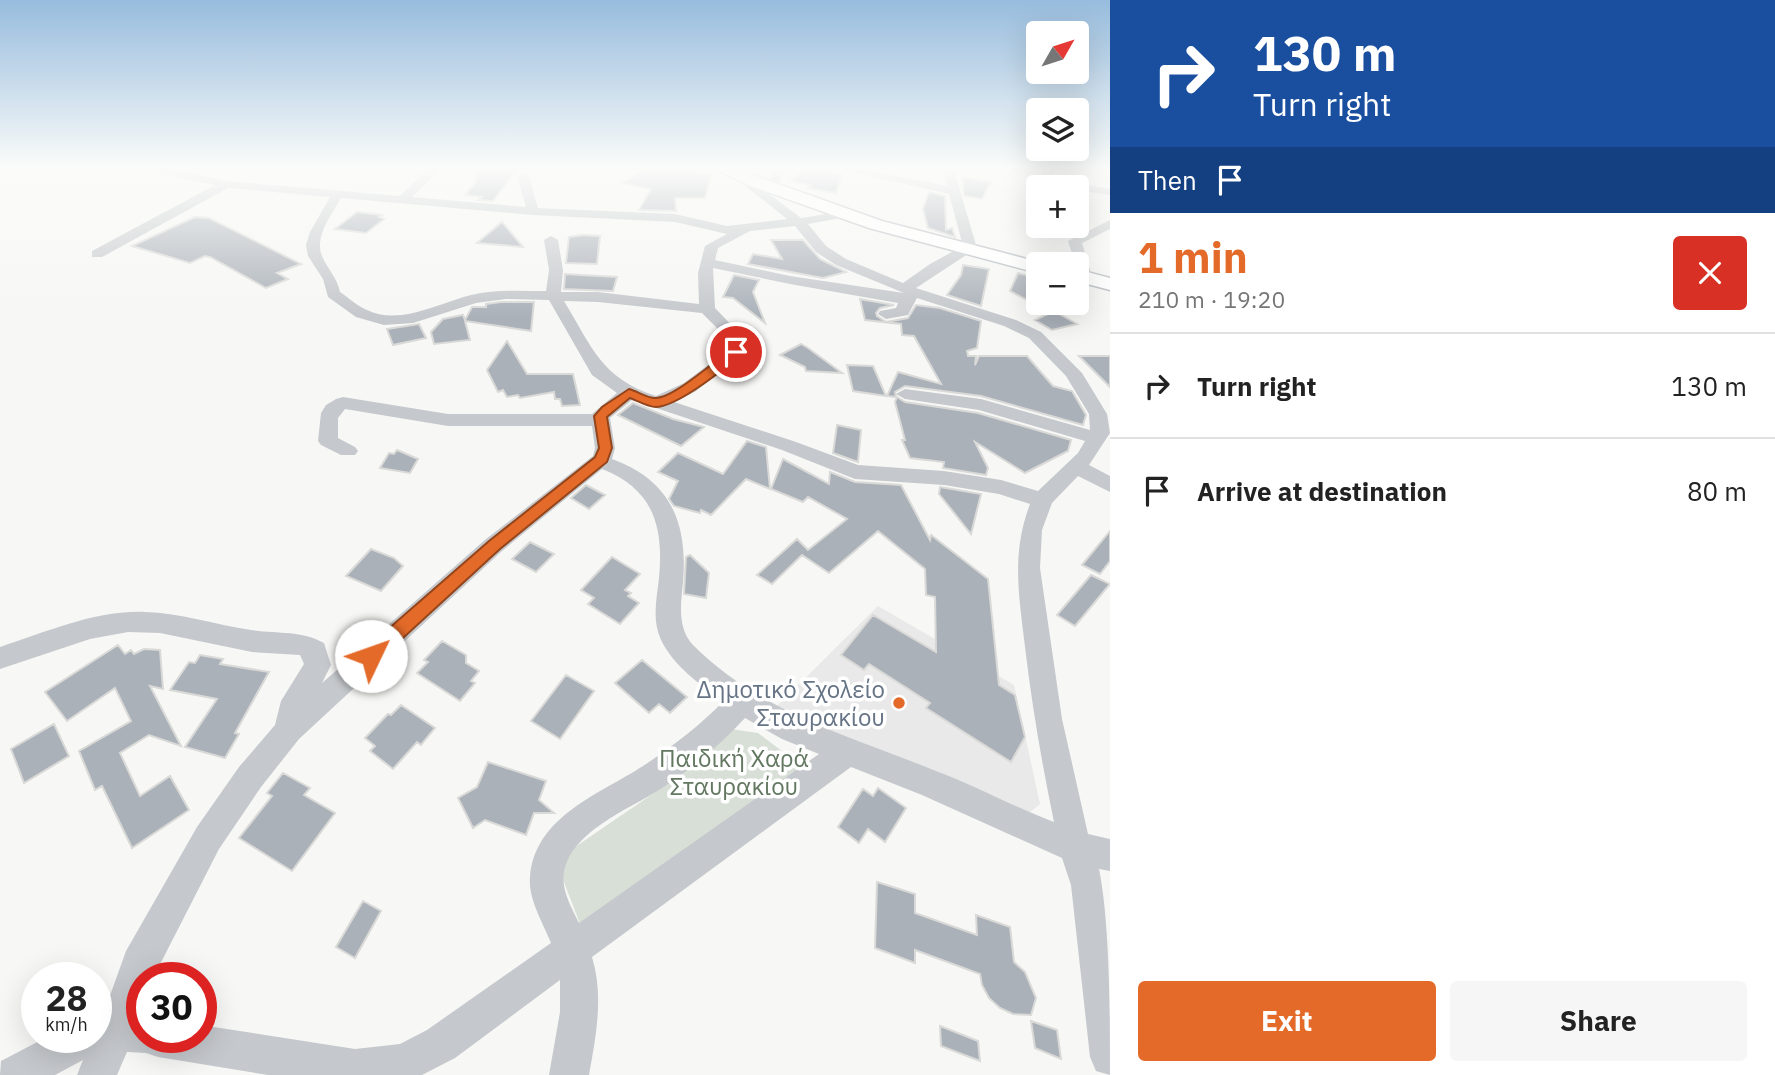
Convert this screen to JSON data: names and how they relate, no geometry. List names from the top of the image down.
{
  "parks": ["Παιδική Χαρά Σταυρακίου"],
  "places": ["Δημοτικό Σχολείο Σταυρακίου"],
  "north": "top right",
  "page": {
    "turn": ["130 m", "Turn right"],
    "map_buttons": ["+", "−"],
    "then": "Then",
    "heading": ["1 min", "210 m · 19:20"],
    "list": [
      {
        "name": "Turn right",
        "value": "130 m"
      },
      {
        "name": "Arrive at destination",
        "value": "80 m"
      }
    ],
    "speed": "28 km/h",
    "limit": "30",
    "buttons": ["Exit", "Share"]
  }
}
